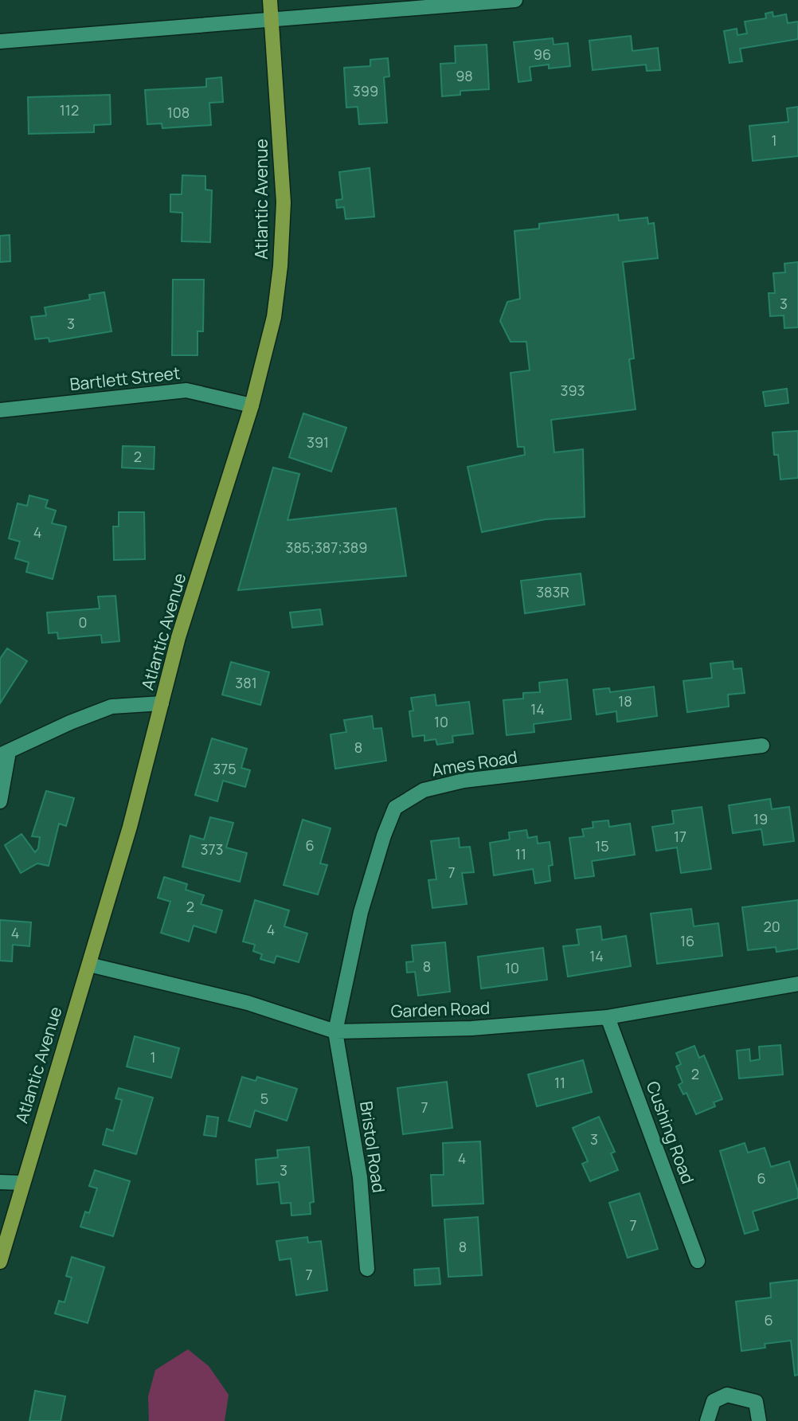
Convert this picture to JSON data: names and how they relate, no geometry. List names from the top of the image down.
{
  "streets": {
    "main road": ["Atlantic Avenue"],
    "street": [
      "Bartlett Street",
      "Ames Road",
      "Garden Road",
      "Cushing Road",
      "Bristol Road"
    ]
  },
  "crossings": [
    ["Atlantic Avenue", "Bartlett Street"],
    ["Atlantic Avenue", "Garden Road"],
    ["Ames Road", "Garden Road"],
    ["Ames Road", "Bristol Road"],
    ["Garden Road", "Cushing Road"],
    ["Garden Road", "Bristol Road"]
  ],
  "house_numbers": [
    "96",
    "98",
    "399",
    "112",
    "108",
    "1",
    "3",
    "3",
    "393",
    "391",
    "2",
    "4",
    "385;387;389",
    "383R",
    "0",
    "381",
    "18",
    "14",
    "10",
    "8",
    "375",
    "19",
    "17",
    "6",
    "15",
    "373",
    "11",
    "7",
    "2",
    "20",
    "4",
    "4",
    "16",
    "14",
    "8",
    "10",
    "1",
    "2",
    "11",
    "5",
    "7",
    "3",
    "4",
    "3",
    "6",
    "7",
    "8",
    "7",
    "6"
  ]
}
